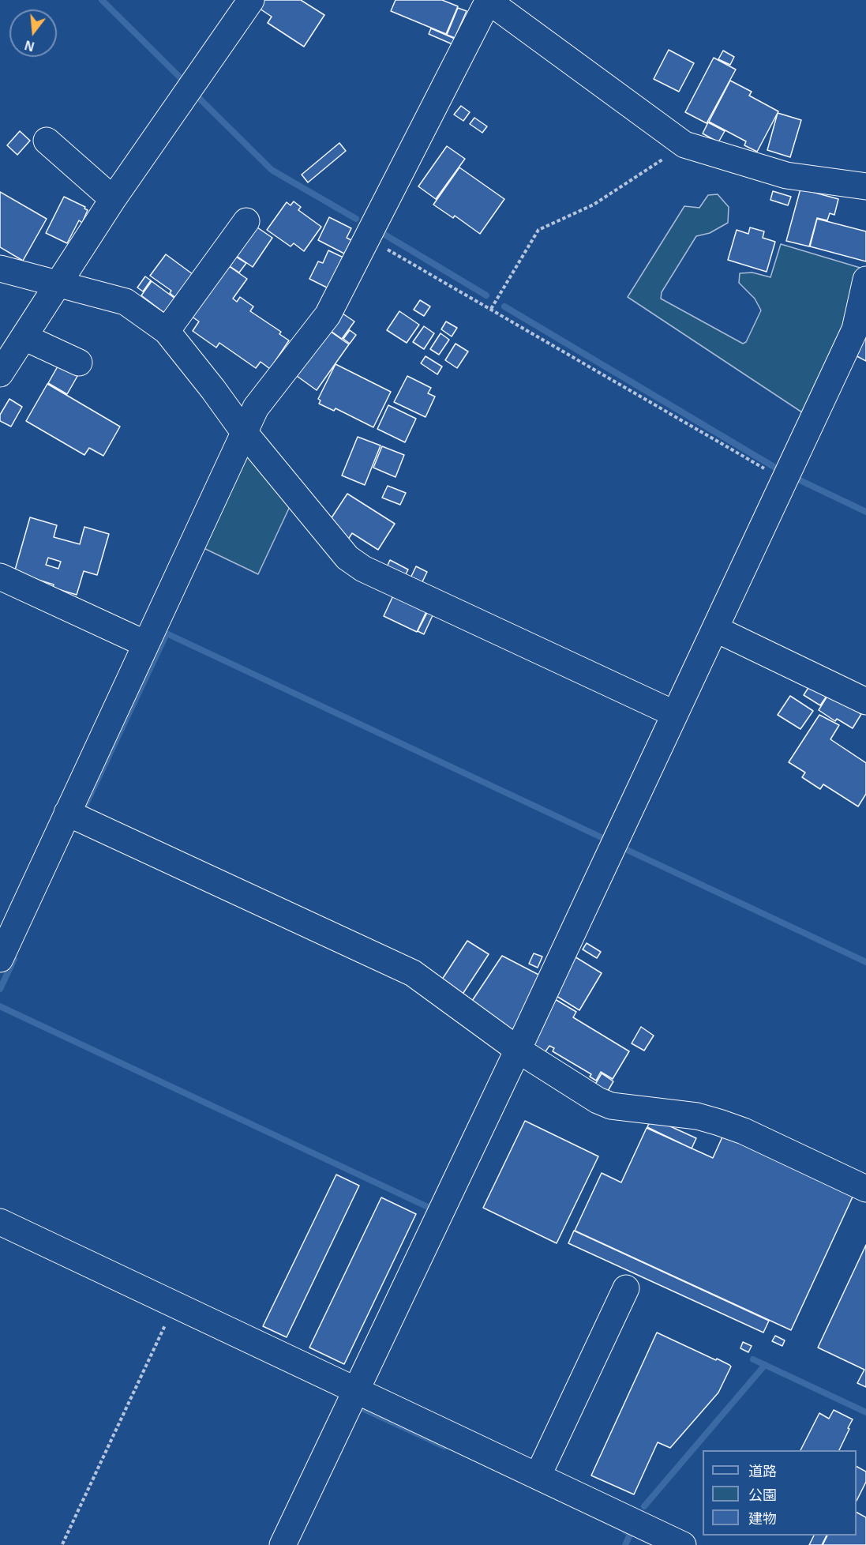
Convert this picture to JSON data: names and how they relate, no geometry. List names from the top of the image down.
{
  "legend": ["道路", "公園", "建物"],
  "north": "bottom"
}
